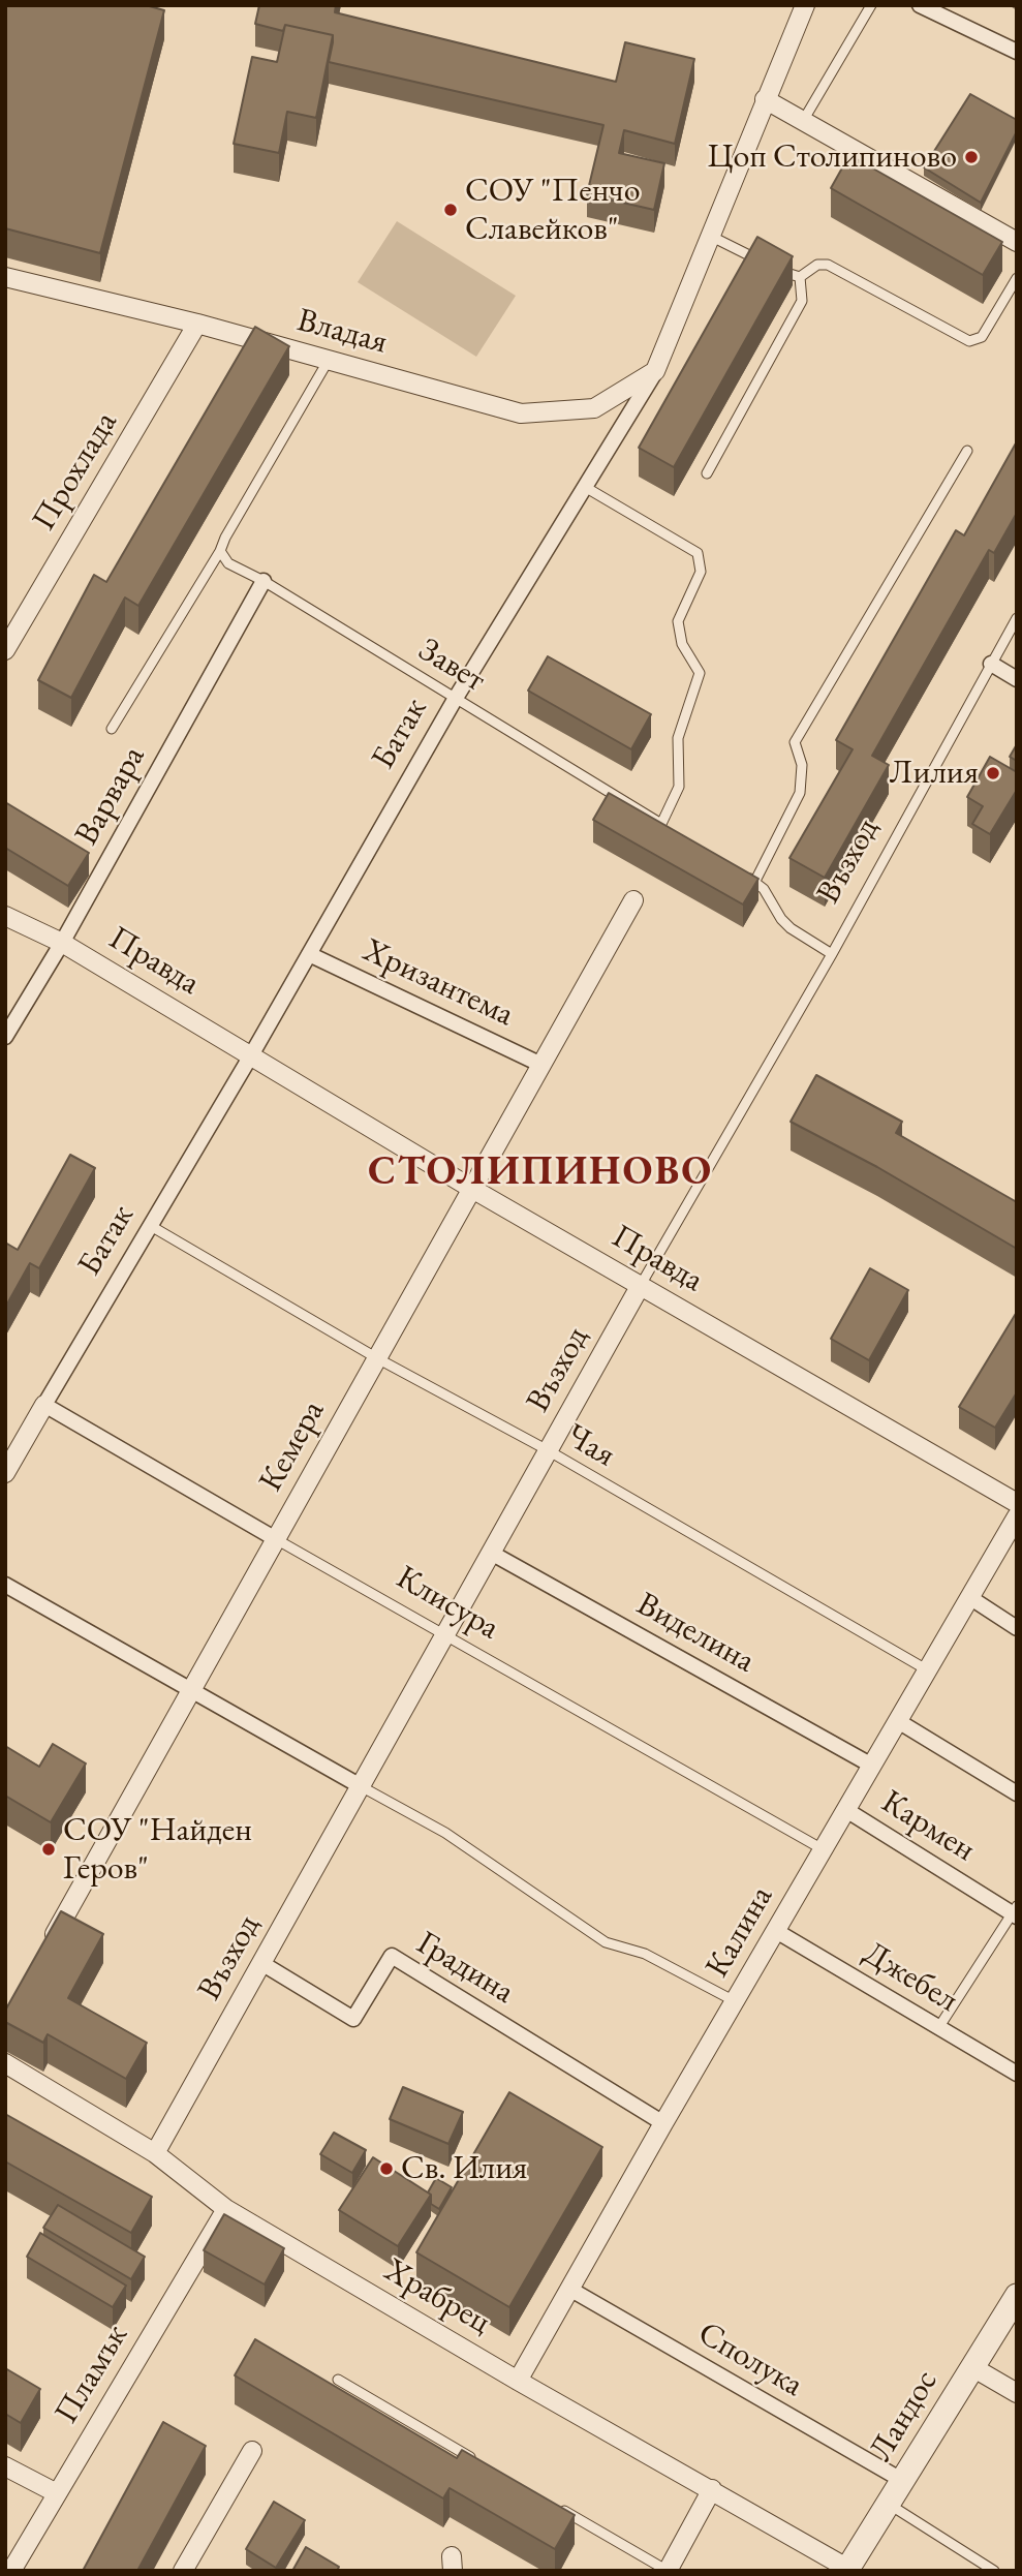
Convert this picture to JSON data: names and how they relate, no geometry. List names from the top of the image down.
{
  "streets": {
    "street": [
      "Владая",
      "Прохлада",
      "Батак",
      "Варвара",
      "Възход",
      "Правда",
      "Хризантема",
      "Кемера",
      "Клисура",
      "Виделина",
      "Кармен",
      "Калина",
      "Градина",
      "Джебел",
      "Храбрец",
      "Сполука",
      "Пламък",
      "Ландос"
    ],
    "lane": ["Завет", "Чая"]
  },
  "crossings": [
    ["Владая", "Прохлада"],
    ["Владая", "Батак"],
    ["Завет", "Батак"],
    ["Завет", "Варвара"],
    ["Батак", "Правда"],
    ["Батак", "Хризантема"],
    ["Батак", "Чая"],
    ["Батак", "Клисура"],
    ["Варвара", "Правда"],
    ["Възход", "Правда"],
    ["Възход", "Чая"],
    ["Възход", "Клисура"],
    ["Възход", "Виделина"],
    ["Възход", "Градина"],
    ["Възход", "Храбрец"],
    ["Правда", "Кемера"],
    ["Хризантема", "Кемера"],
    ["Кемера", "Чая"],
    ["Кемера", "Клисура"],
    ["Чая", "Калина"],
    ["Клисура", "Калина"],
    ["Виделина", "Калина"],
    ["Кармен", "Калина"],
    ["Калина", "Градина"],
    ["Калина", "Джебел"],
    ["Калина", "Храбрец"],
    ["Калина", "Сполука"],
    ["Храбрец", "Пламък"],
    ["Храбрец", "Ландос"],
    ["Сполука", "Ландос"]
  ],
  "districts": ["СТОЛИПИНОВО"],
  "places": [
    "Цоп Столипиново",
    "СОУ \"Пенчо Славейков\"",
    "Лилия",
    "СОУ \"Найден Геров\"",
    "Св. Илия"
  ]
}
